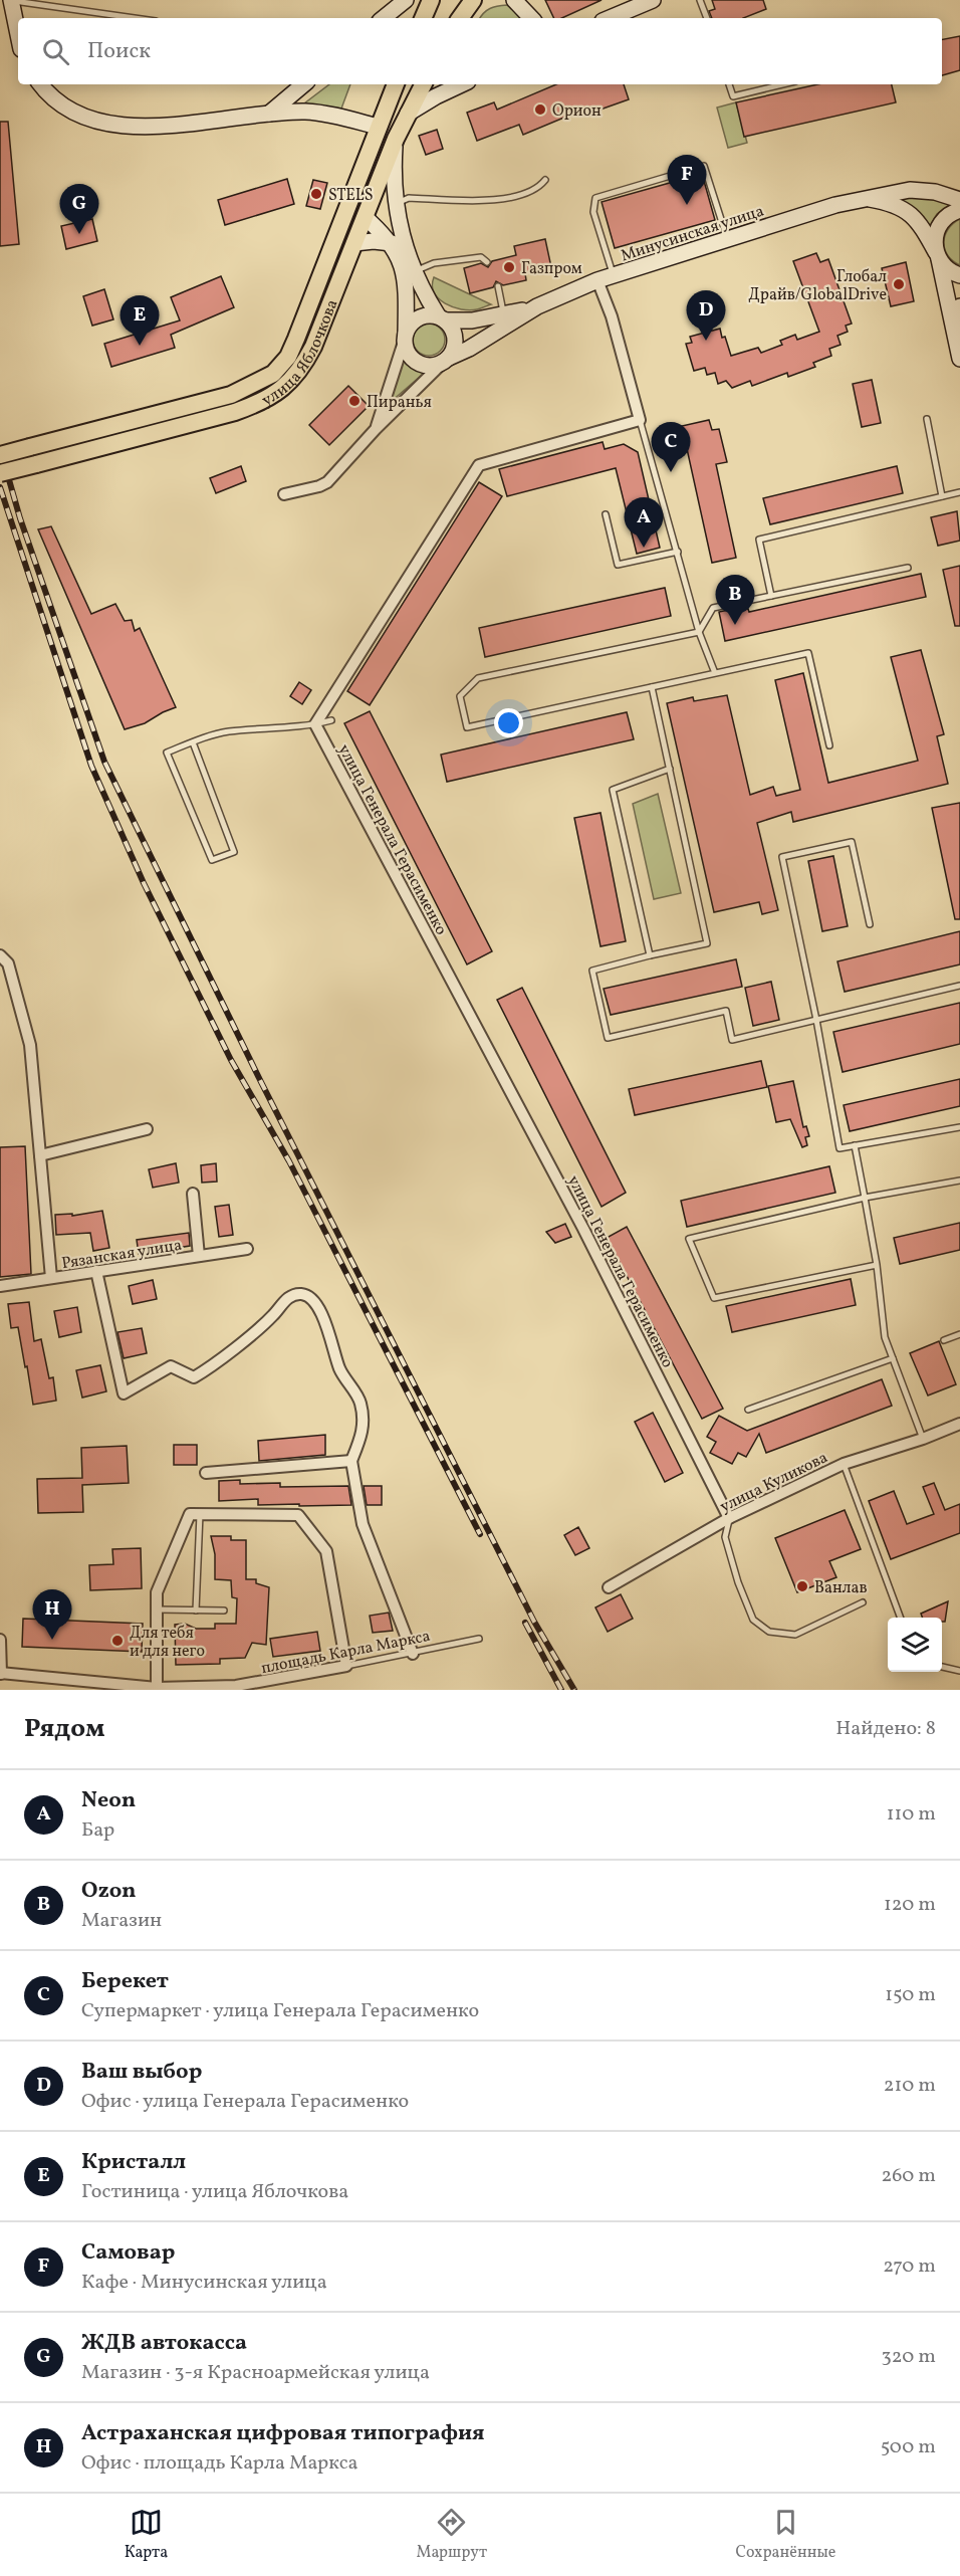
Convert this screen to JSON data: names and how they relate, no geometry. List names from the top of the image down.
{
  "streets": {
    "main road": ["Минусинская улица", "улица Яблочкова"],
    "street": [
      "улица Генерала Герасименко",
      "Рязанская улица",
      "улица Куликова",
      "площадь Карла Маркса"
    ]
  },
  "crossings": [
    ["улица Генерала Герасименко", "улица Куликова"]
  ],
  "places": [
    "Орион",
    "STELS",
    "Газпром",
    "Глобал Драйв/GlobalDrive",
    "Пиранья",
    "Ванлав",
    "Для тебя и для него"
  ],
  "page": {
    "search": "Поиск",
    "pins": [
      "F",
      "G",
      "D",
      "E",
      "C",
      "A",
      "B",
      "H"
    ],
    "heading": ["Рядом", "Найдено: 8"],
    "list": [
      {
        "mark": "A",
        "name": "Neon",
        "note": "Бар",
        "value": "110 m"
      },
      {
        "mark": "B",
        "name": "Ozon",
        "note": "Магазин",
        "value": "120 m"
      },
      {
        "mark": "C",
        "name": "Берекет",
        "note": "Супермаркет · улица Генерала Герасименко",
        "value": "150 m"
      },
      {
        "mark": "D",
        "name": "Ваш выбор",
        "note": "Офис · улица Генерала Герасименко",
        "value": "210 m"
      },
      {
        "mark": "E",
        "name": "Кристалл",
        "note": "Гостиница · улица Яблочкова",
        "value": "260 m"
      },
      {
        "mark": "F",
        "name": "Самовар",
        "note": "Кафе · Минусинская улица",
        "value": "270 m"
      },
      {
        "mark": "G",
        "name": "ЖДВ автокасса",
        "note": "Магазин · 3-я Красноармейская улица",
        "value": "320 m"
      },
      {
        "mark": "H",
        "name": "Астраханская цифровая типография",
        "note": "Офис · площадь Карла Маркса",
        "value": "500 m"
      }
    ],
    "nav": ["Карта", "Маршрут", "Сохранённые"]
  }
}
